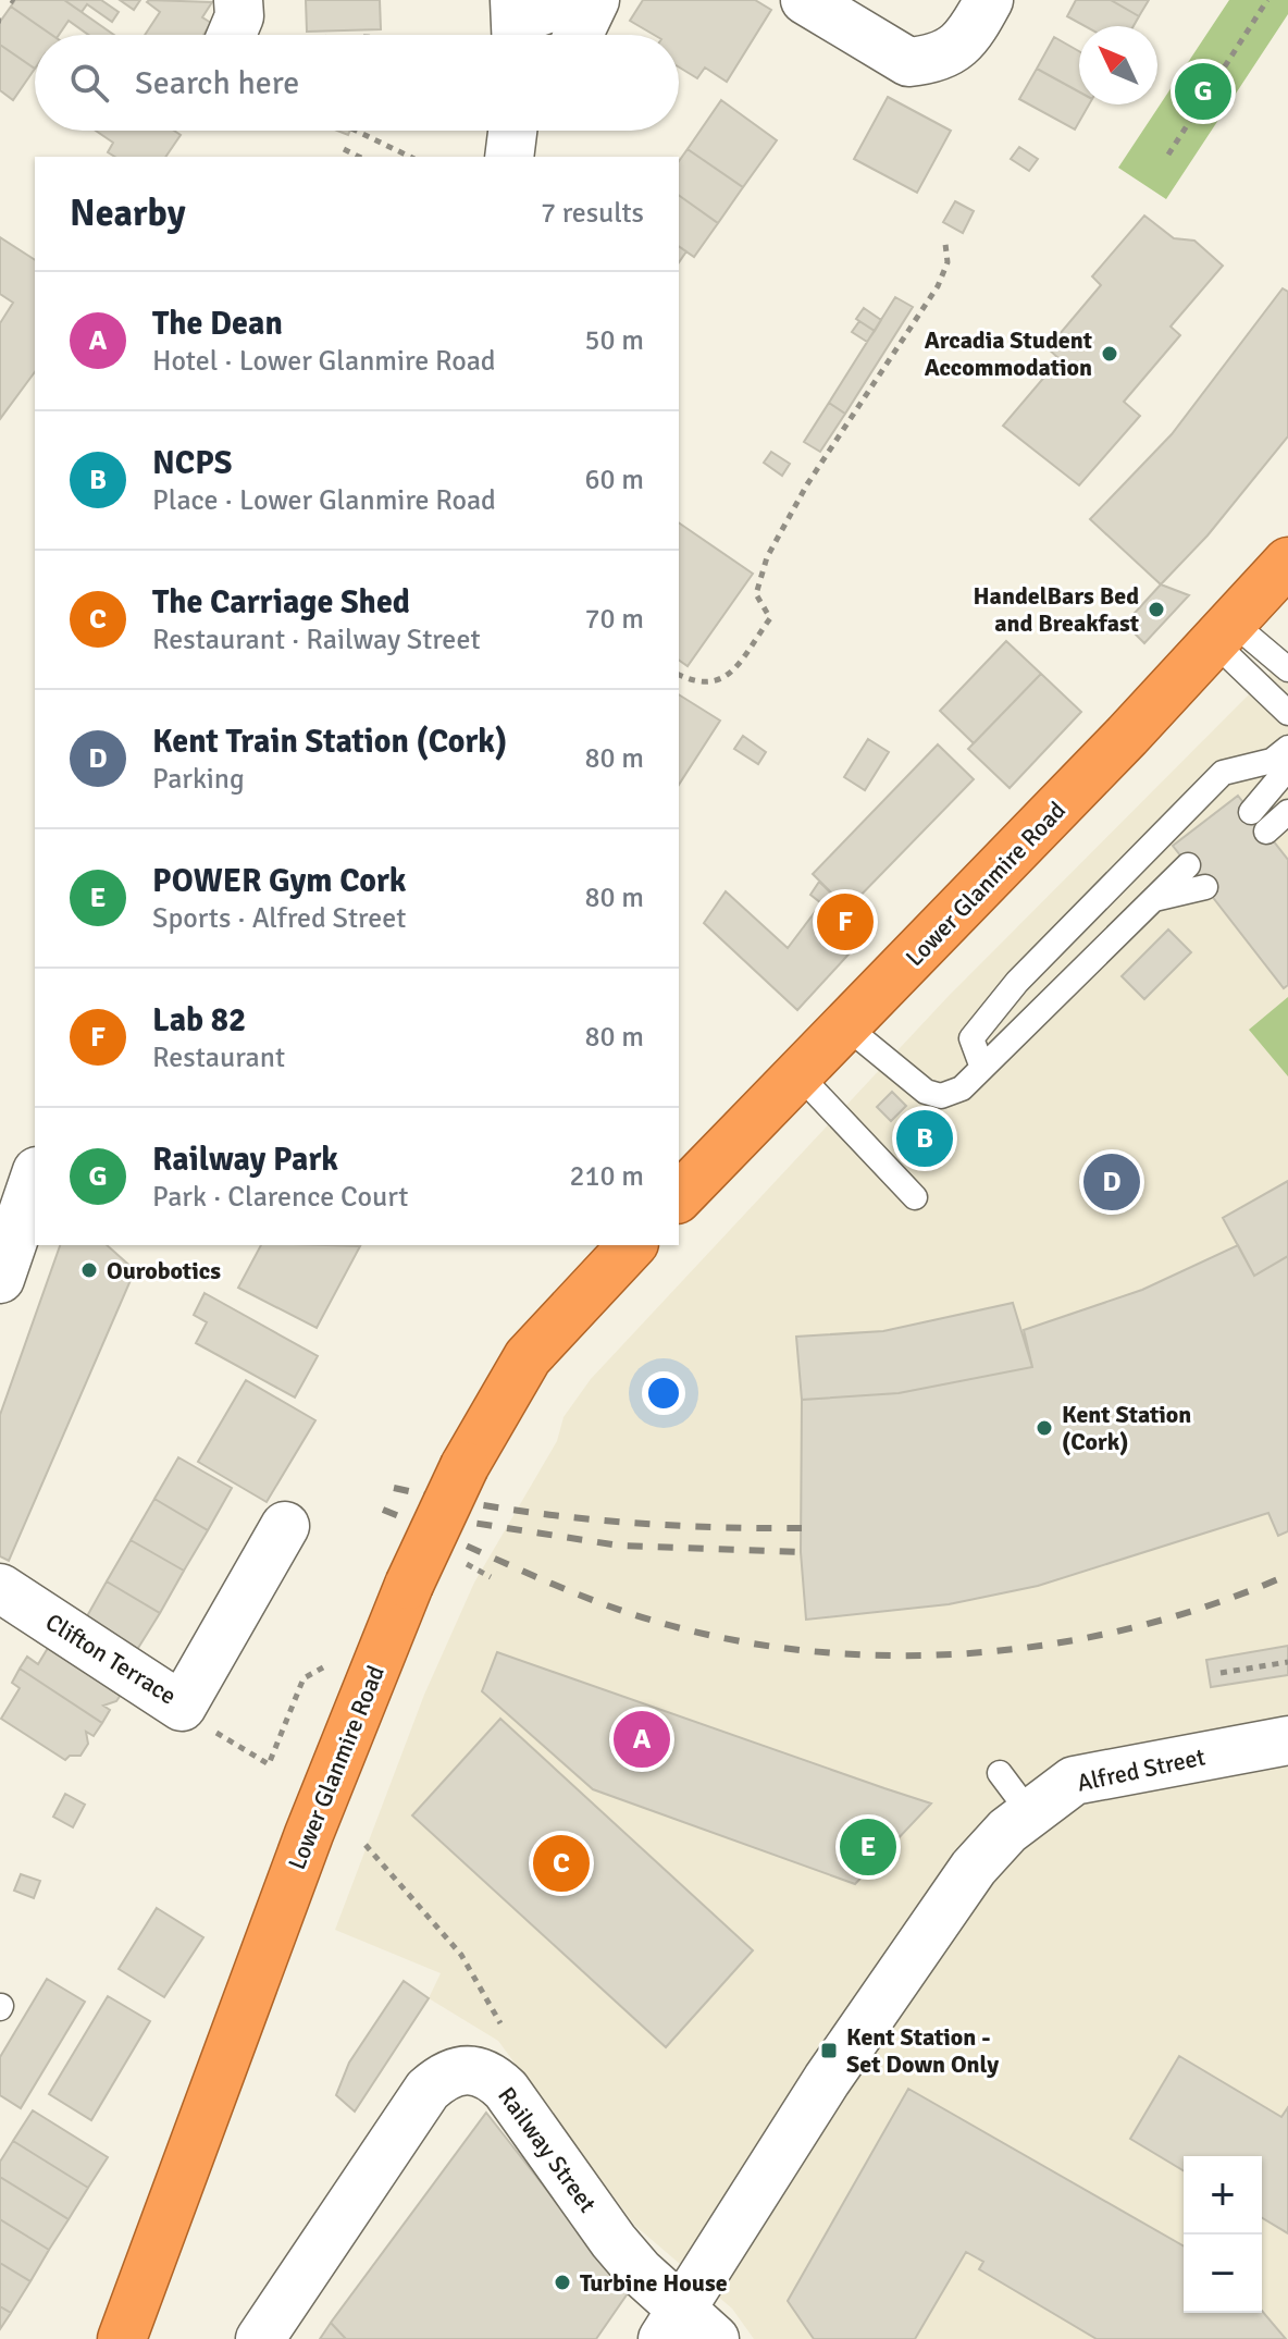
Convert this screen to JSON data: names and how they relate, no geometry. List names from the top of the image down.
{
  "streets": {
    "highway": ["Lower Glanmire Road"],
    "street": ["Clifton Terrace", "Alfred Street", "Railway Street"]
  },
  "crossings": [
    ["Alfred Street", "Railway Street"]
  ],
  "places": {
    "other": [
      "Arcadia Student Accommodation",
      "HandelBars Bed and Breakfast",
      "Ourobotics",
      "Kent Station (Cork)",
      "Turbine House"
    ],
    "transit": ["Kent Station - Set Down Only"]
  },
  "north": "top left",
  "page": {
    "search": "Search here",
    "pins": [
      "G",
      "F",
      "B",
      "D",
      "A",
      "E",
      "C"
    ],
    "heading": ["Nearby", "7 results"],
    "list": [
      {
        "mark": "A",
        "name": "The Dean",
        "note": "Hotel · Lower Glanmire Road",
        "value": "50 m"
      },
      {
        "mark": "B",
        "name": "NCPS",
        "note": "Place · Lower Glanmire Road",
        "value": "60 m"
      },
      {
        "mark": "C",
        "name": "The Carriage Shed",
        "note": "Restaurant · Railway Street",
        "value": "70 m"
      },
      {
        "mark": "D",
        "name": "Kent Train Station (Cork)",
        "note": "Parking",
        "value": "80 m"
      },
      {
        "mark": "E",
        "name": "POWER Gym Cork",
        "note": "Sports · Alfred Street",
        "value": "80 m"
      },
      {
        "mark": "F",
        "name": "Lab 82",
        "note": "Restaurant",
        "value": "80 m"
      },
      {
        "mark": "G",
        "name": "Railway Park",
        "note": "Park · Clarence Court",
        "value": "210 m"
      }
    ],
    "map_buttons": ["+", "−"]
  }
}
